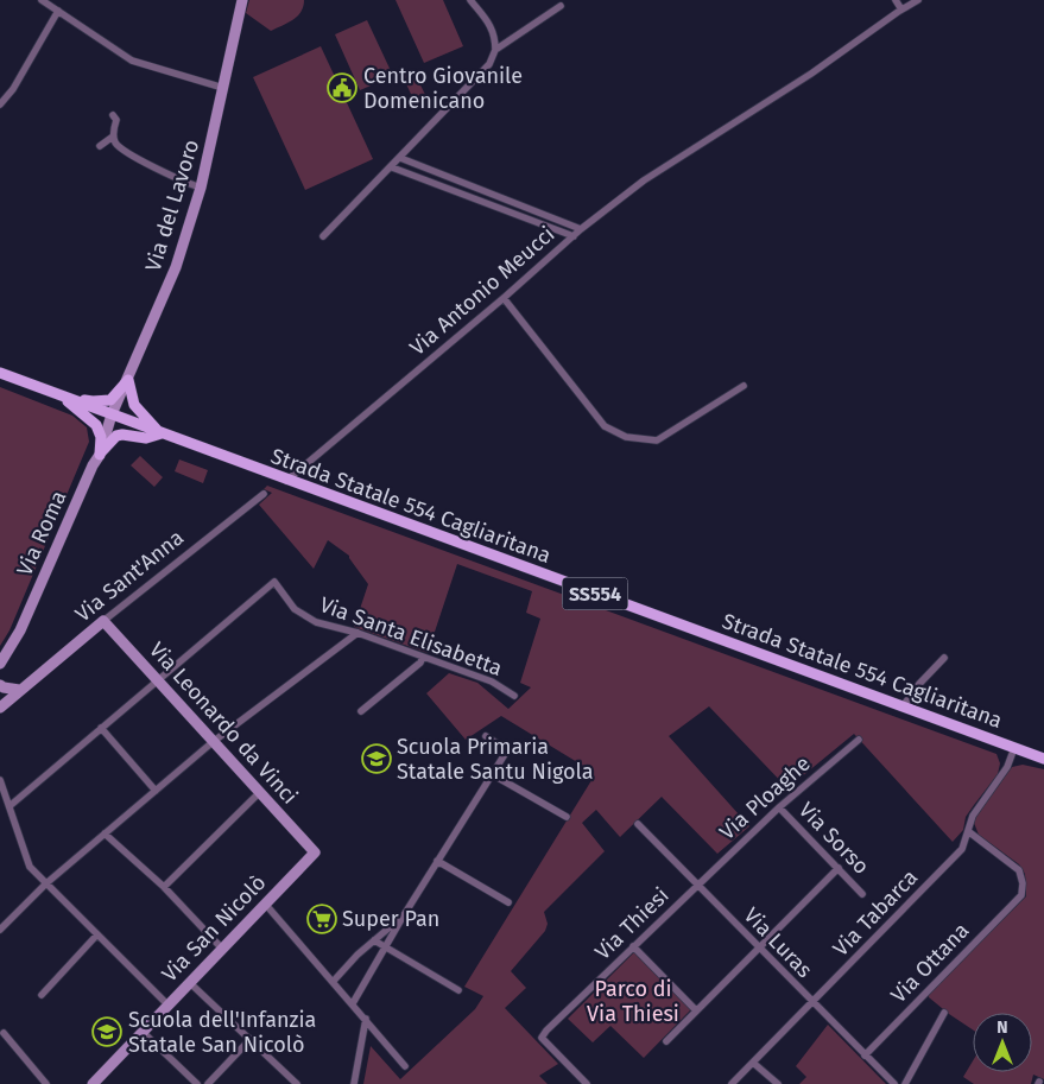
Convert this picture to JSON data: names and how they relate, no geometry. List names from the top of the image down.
{
  "streets": {
    "main road": ["Strada Statale 554 Cagliaritana", "SS554"],
    "street": [
      "Via del Lavoro",
      "Via Antonio Meucci",
      "Via Roma",
      "Via Sant'Anna",
      "Via Santa Elisabetta",
      "Via Leonardo da Vinci",
      "Via Ploaghe",
      "Via Sorso",
      "Via Tabarca",
      "Via Thiesi",
      "Via San Nicolò",
      "Via Luras",
      "Via Ottana"
    ]
  },
  "crossings": [
    ["Via del Lavoro", "Strada Statale 554 Cagliaritana"],
    ["Via del Lavoro", "Via Roma"],
    ["Via Antonio Meucci", "Strada Statale 554 Cagliaritana"],
    ["Strada Statale 554 Cagliaritana", "Via Roma"],
    ["Strada Statale 554 Cagliaritana", "Via Tabarca"],
    ["Via Sant'Anna", "Via Leonardo da Vinci"],
    ["Via Santa Elisabetta", "Via Leonardo da Vinci"],
    ["Via Leonardo da Vinci", "Via San Nicolò"],
    ["Via Ploaghe", "Via Sorso"],
    ["Via Ploaghe", "Via Thiesi"],
    ["Via Ploaghe", "Via Luras"],
    ["Via Tabarca", "Via Luras"],
    ["Via Tabarca", "Via Ottana"],
    ["Via Thiesi", "Via Luras"],
    ["Via Luras", "Via Ottana"]
  ],
  "parks": ["Parco di Via Thiesi"],
  "places": {
    "public building": ["Centro Giovanile Domenicano"],
    "school or university": ["Scuola Primaria Statale Santu Nigola", "Scuola dell'Infanzia Statale San Nicolò"],
    "supermarket": ["Super Pan"]
  },
  "north": "top"
}
